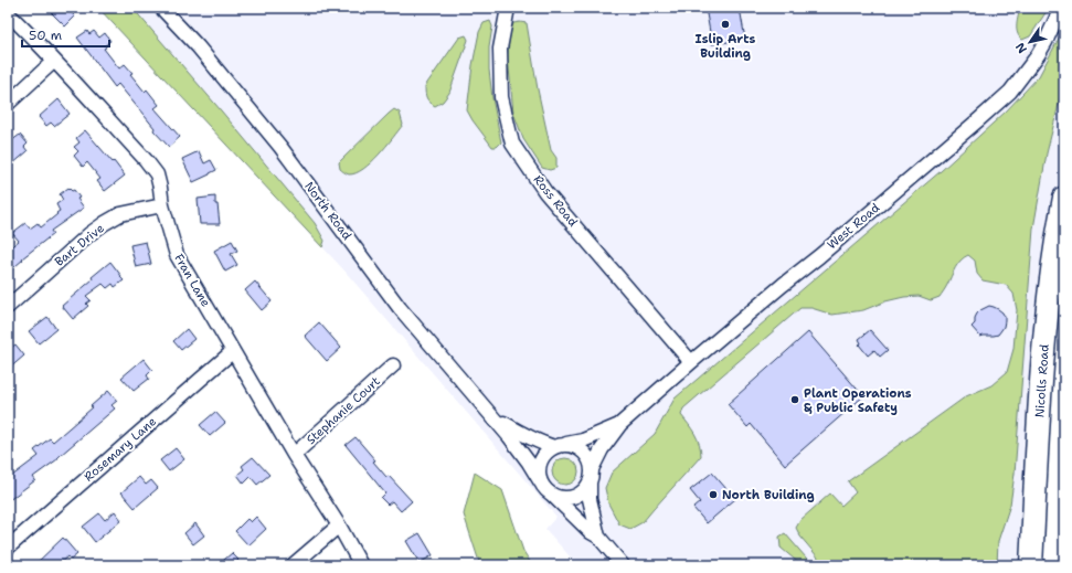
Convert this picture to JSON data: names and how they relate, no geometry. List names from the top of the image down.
{
  "streets": {
    "highway": ["Nicolls Road"],
    "street": [
      "Ross Road",
      "North Road",
      "West Road",
      "Bart Drive",
      "Fran Lane",
      "Stephanie Court",
      "Rosemary Lane"
    ]
  },
  "crossings": [
    ["Ross Road", "West Road"],
    ["North Road", "West Road"],
    ["Bart Drive", "Fran Lane"],
    ["Fran Lane", "Stephanie Court"],
    ["Fran Lane", "Rosemary Lane"]
  ],
  "places": ["Islip Arts Building", "Plant Operations & Public Safety", "North Building"],
  "scale_bar": "50 m",
  "north": "bottom left"
}
